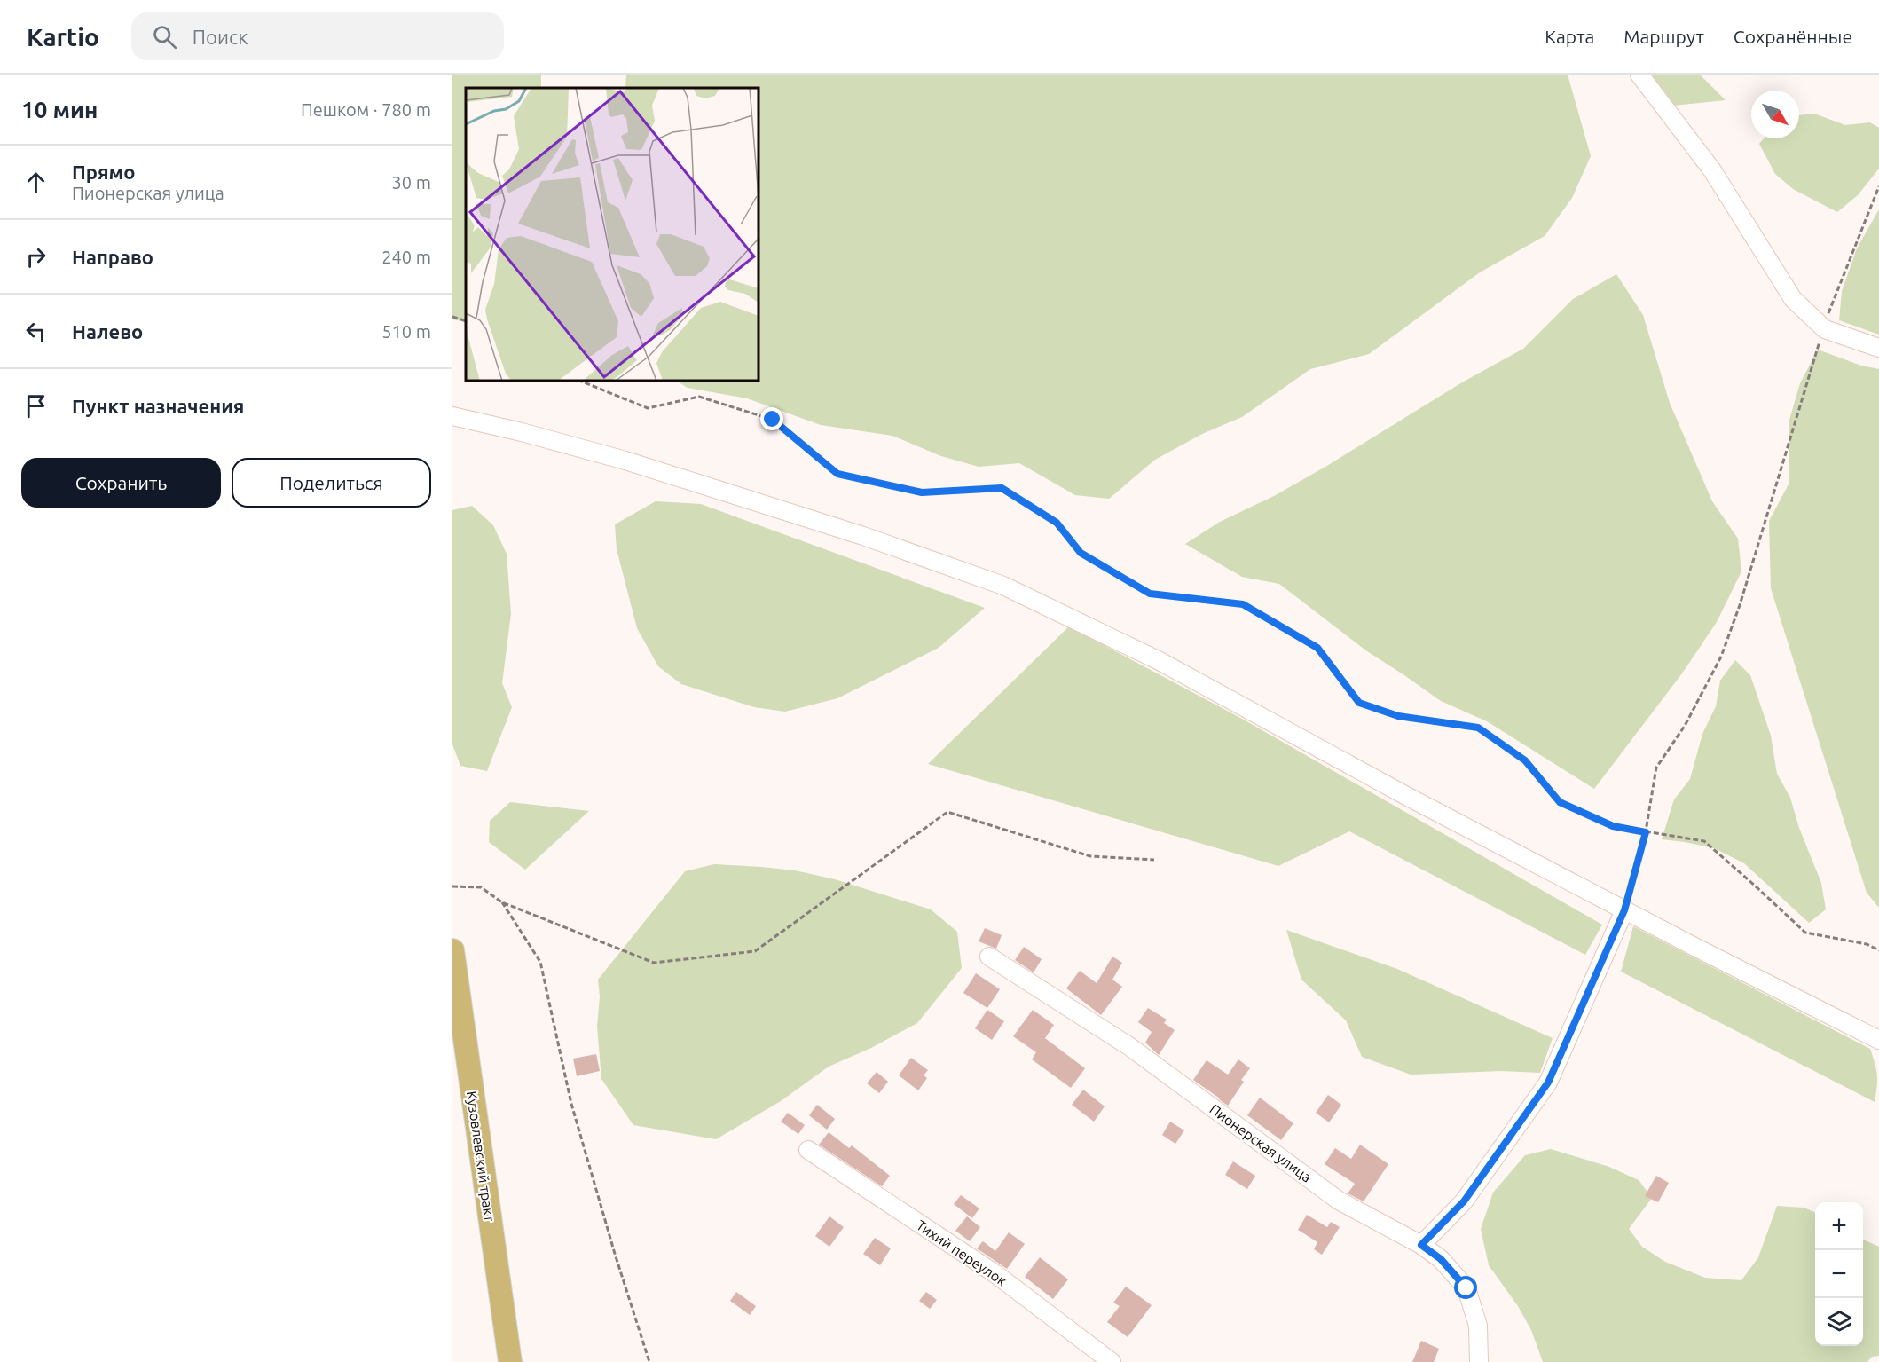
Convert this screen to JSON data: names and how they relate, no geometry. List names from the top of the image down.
{
  "streets": {
    "main road": ["Кузовлевский тракт"],
    "street": ["Пионерская улица", "Тихий переулок"]
  },
  "north": "bottom right",
  "page": {
    "header": "Kartio",
    "search": "Поиск",
    "nav": ["Карта", "Маршрут", "Сохранённые"],
    "heading": ["10 мин", "Пешком · 780 m"],
    "list": [
      ["Прямо", "Пионерская улица", "30 m"],
      ["Направо", "240 m"],
      ["Налево", "510 m"],
      "Пункт назначения"
    ],
    "buttons": ["Сохранить", "Поделиться"],
    "map_buttons": ["+", "−"]
  }
}
